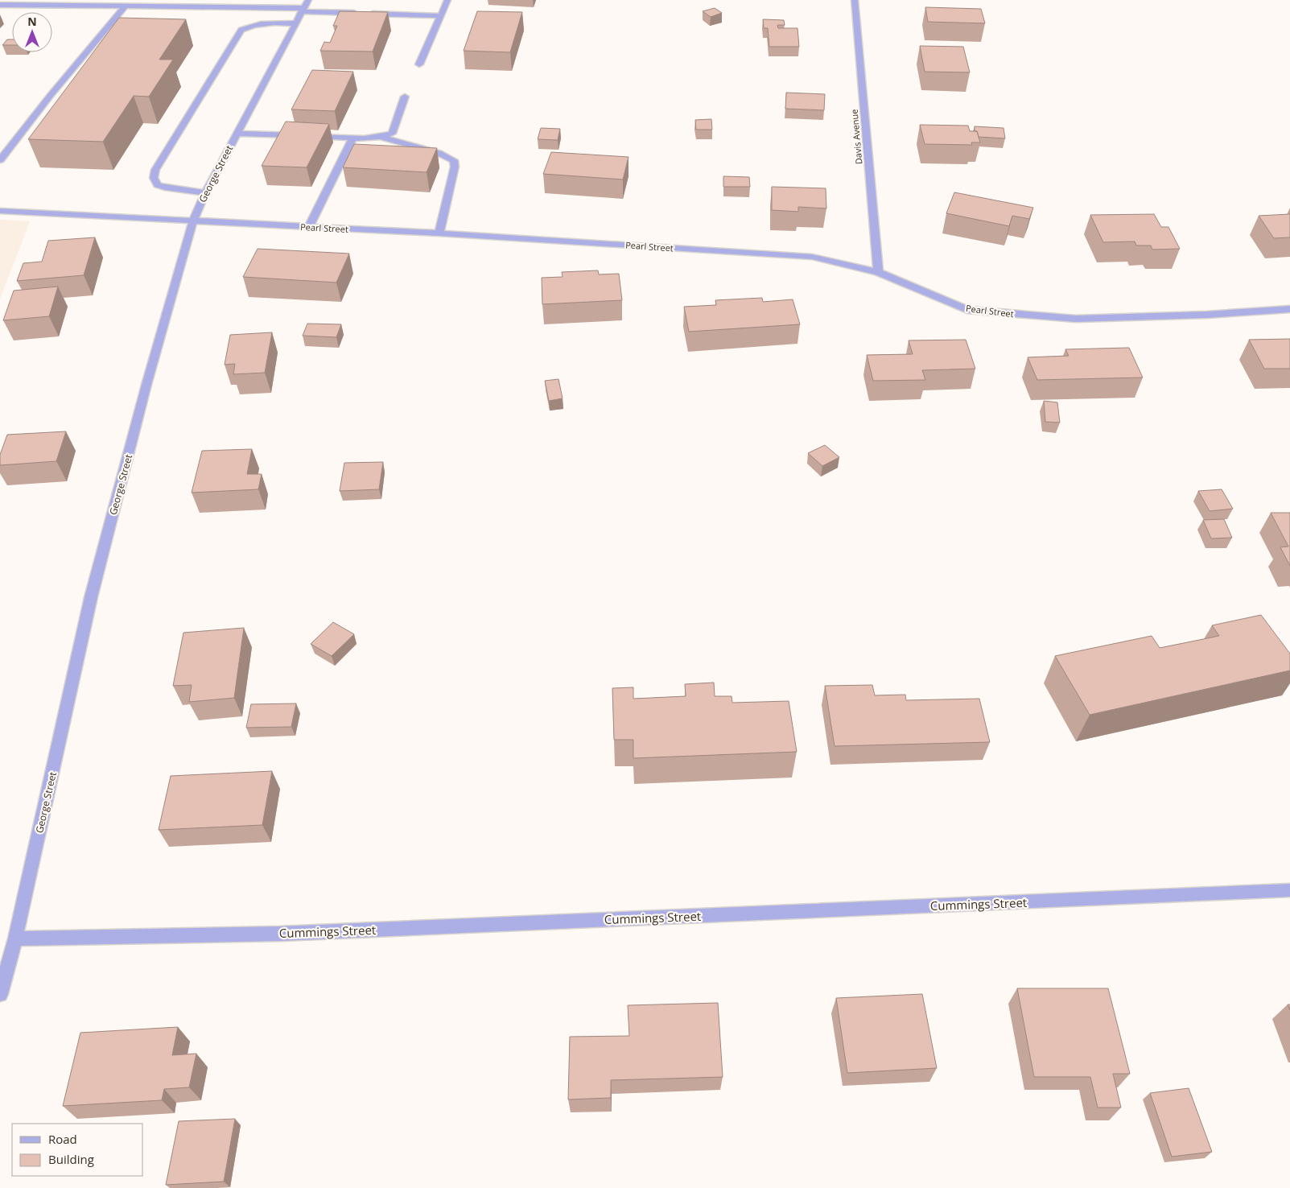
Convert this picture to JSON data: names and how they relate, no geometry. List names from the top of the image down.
{
  "streets": {
    "street": [
      "Davis Avenue",
      "George Street",
      "Pearl Street",
      "Cummings Street"
    ]
  },
  "crossings": [
    ["Davis Avenue", "Pearl Street"],
    ["George Street", "Pearl Street"],
    ["George Street", "Cummings Street"]
  ],
  "legend": ["Road", "Building"],
  "north": "top"
}
